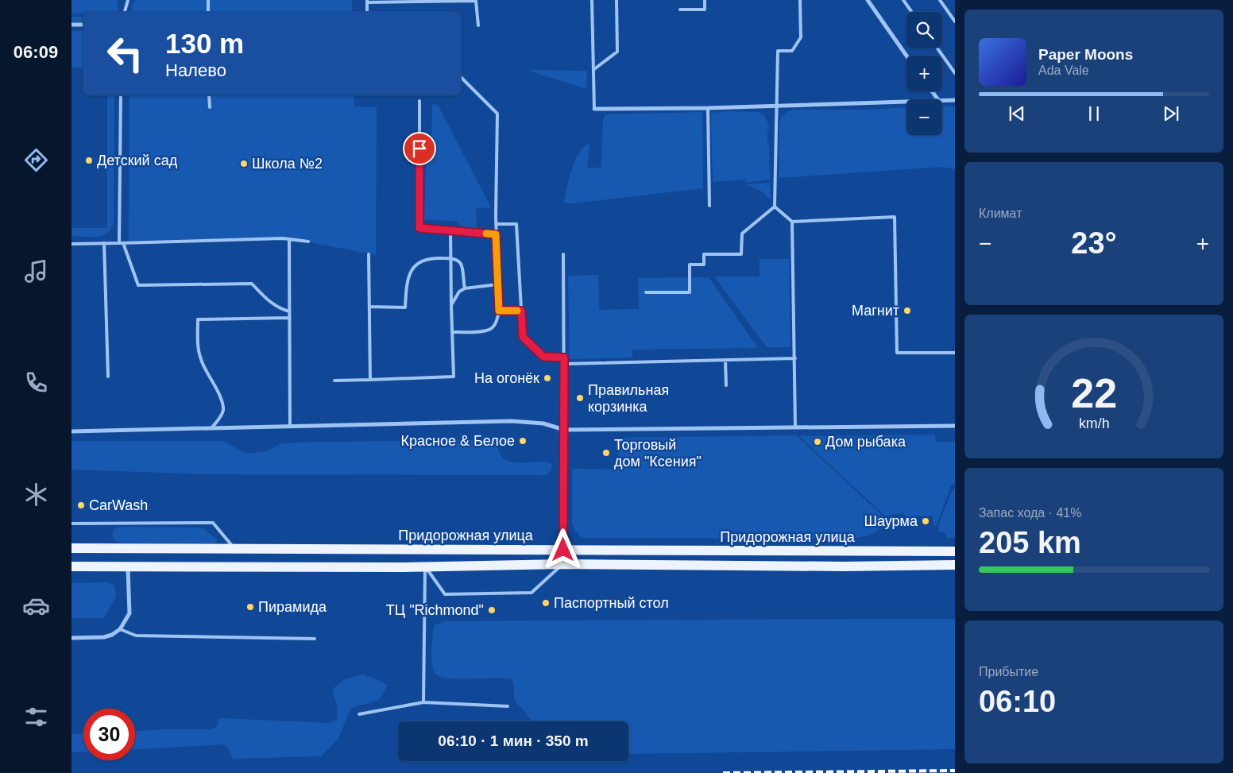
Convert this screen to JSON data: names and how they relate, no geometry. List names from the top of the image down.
{
  "streets": {
    "main road": ["Придорожная улица"]
  },
  "places": [
    "Детский сад",
    "Школа №2",
    "Магнит",
    "На огонёк",
    "Правильная корзинка",
    "Красное & Белое",
    "Дом рыбака",
    "Торговый дом \"Ксения\"",
    "CarWash",
    "Шаурма",
    "Паспортный стол",
    "Пирамида",
    "ТЦ \"Richmond\""
  ],
  "page": {
    "tabs": "06:09",
    "map_buttons": ["+", "−"],
    "turn": ["130 m", "Налево"],
    "song": ["Paper Moons", "Ada Vale"],
    "tile": [
      "Климат",
      ["Запас хода · 41%", "205 km"],
      ["Прибытие", "06:10"]
    ],
    "heat": ["−", "23°", "+"],
    "limit": "30",
    "trip": "06:10 · 1 мин · 350 m",
    "gauge": ["22", "km/h"]
  }
}
